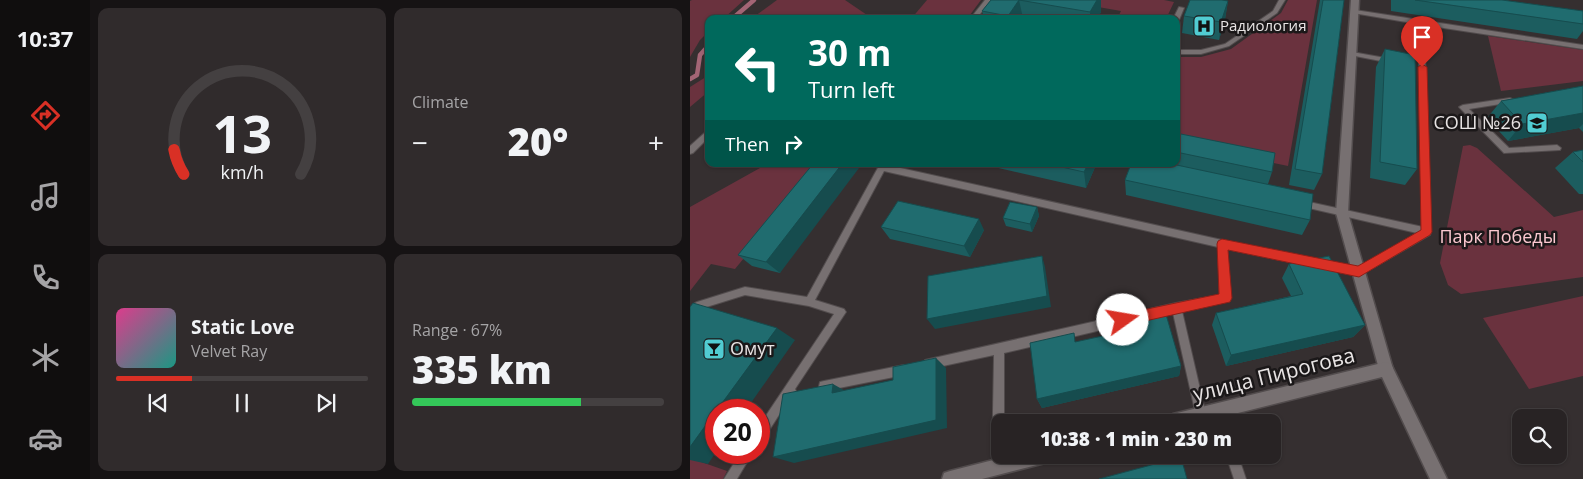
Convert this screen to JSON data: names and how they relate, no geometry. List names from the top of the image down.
{
  "streets": {
    "street": ["улица Пирогова"]
  },
  "parks": ["Парк Победы"],
  "places": {
    "hospital": ["Радиология"],
    "school or university": ["СОШ №26"],
    "bar": ["Омут"]
  },
  "page": {
    "tabs": "10:37",
    "tile": [
      "Climate",
      ["Range · 67%", "335 km"]
    ],
    "turn": ["30 m", "Turn left"],
    "then": "Then",
    "heat": ["−", "20°", "+"],
    "song": ["Static Love", "Velvet Ray"],
    "limit": "20",
    "trip": "10:38 · 1 min · 230 m",
    "gauge": ["13", "km/h"]
  }
}
